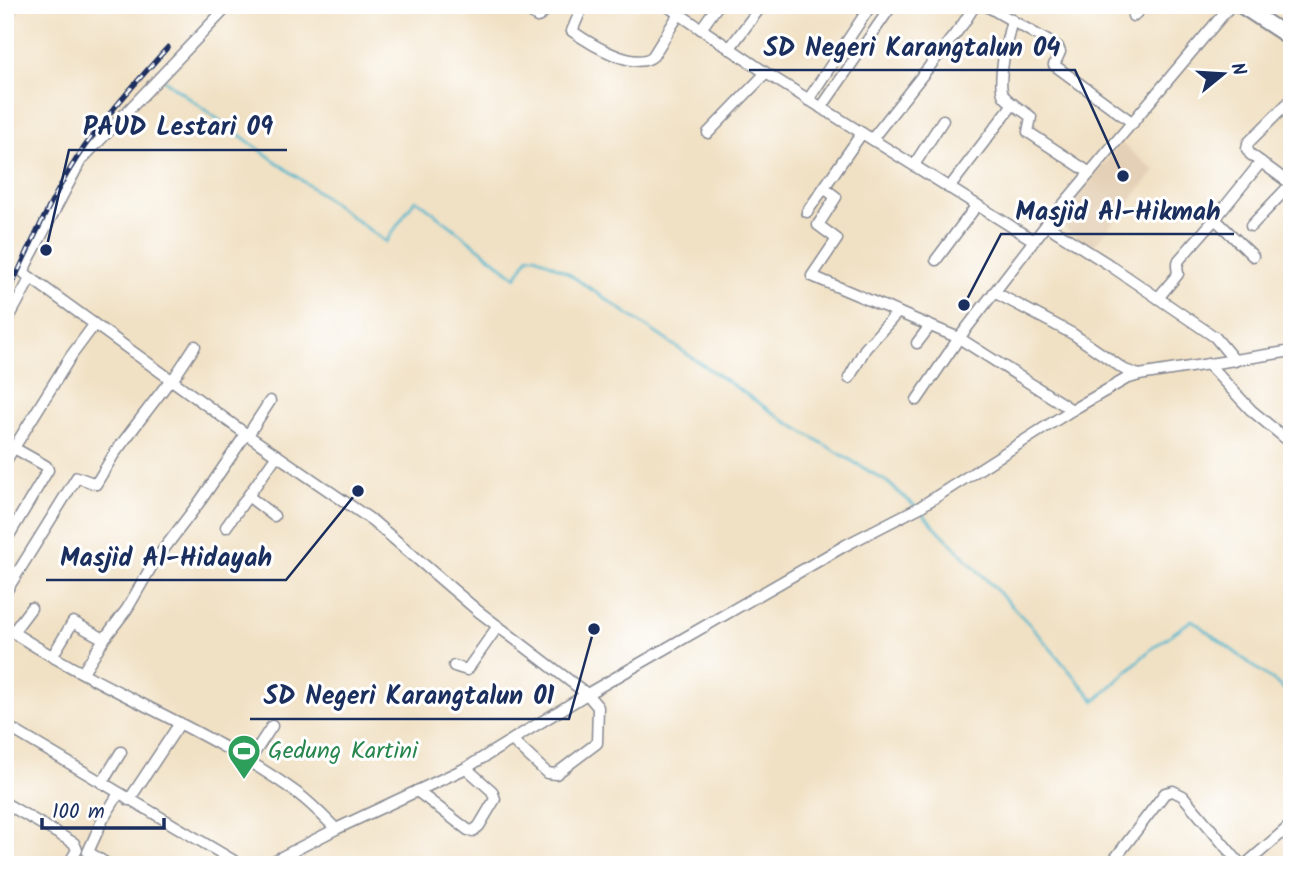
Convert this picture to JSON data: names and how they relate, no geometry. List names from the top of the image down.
{
  "places": {
    "other": [
      "SD Negeri Karangtalun 04",
      "PAUD Lestari 09",
      "Masjid Al-Hikmah",
      "Masjid Al-Hidayah",
      "SD Negeri Karangtalun 01"
    ],
    "sports": ["Gedung Kartini"]
  },
  "scale_bar": "100 m",
  "north": "right"
}
